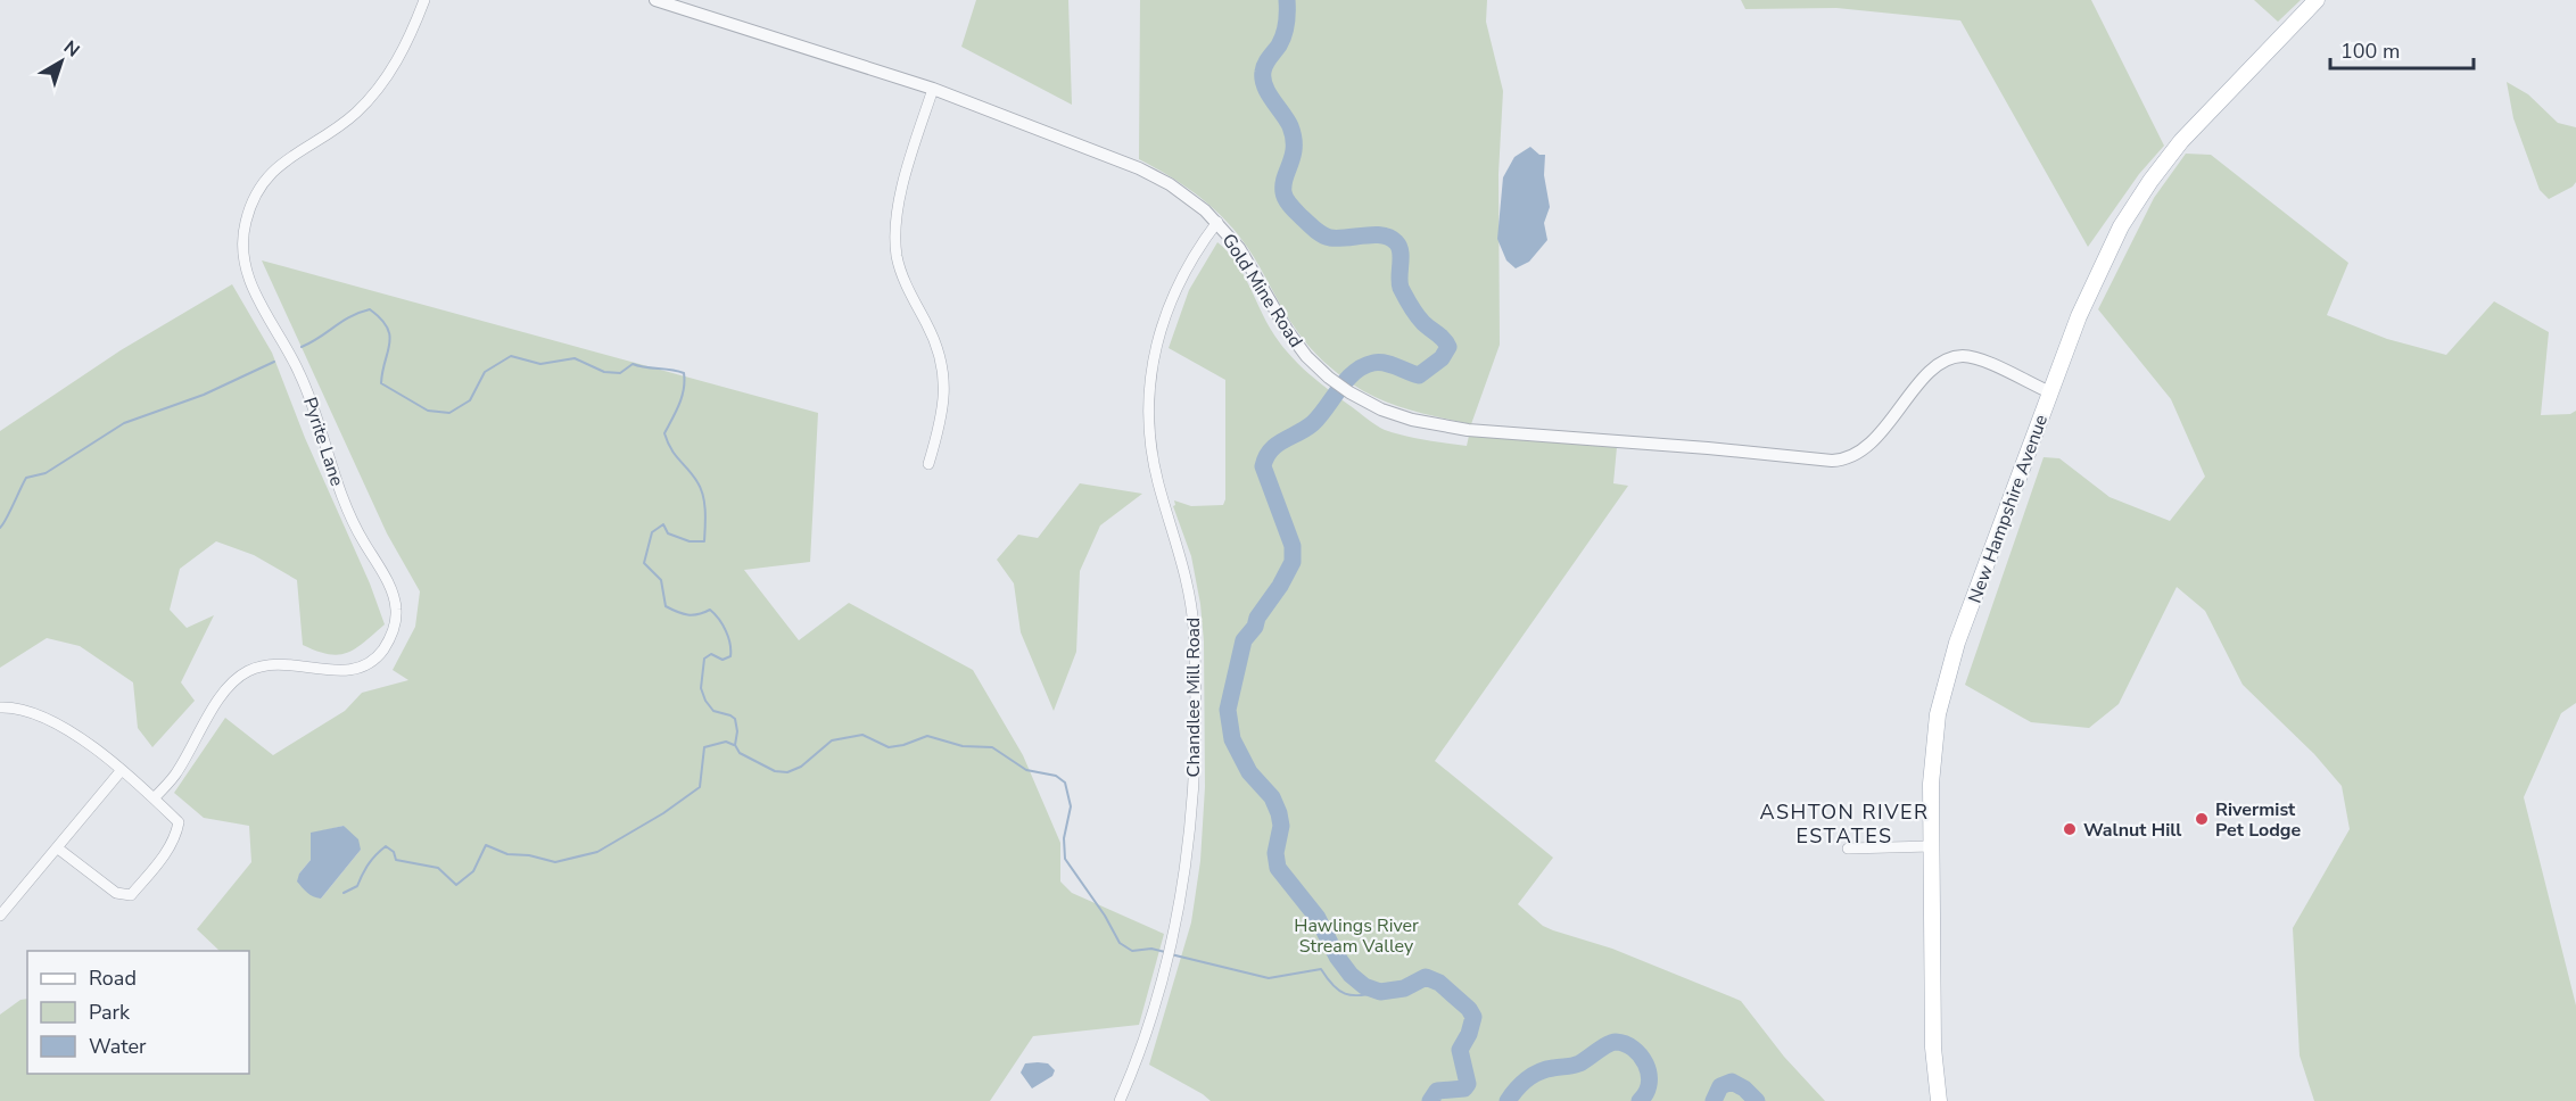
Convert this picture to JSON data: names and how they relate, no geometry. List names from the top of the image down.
{
  "streets": {
    "main road": ["New Hampshire Avenue"],
    "street": ["Gold Mine Road", "Pyrite Lane", "Chandlee Mill Road"]
  },
  "crossings": [
    ["Gold Mine Road", "New Hampshire Avenue"],
    ["Gold Mine Road", "Chandlee Mill Road"]
  ],
  "districts": ["ASHTON RIVER ESTATES"],
  "parks": ["Hawlings River Stream Valley"],
  "places": ["Rivermist Pet Lodge", "Walnut Hill"],
  "legend": ["Road", "Park", "Water"],
  "scale_bar": "100 m",
  "north": "top right"
}
